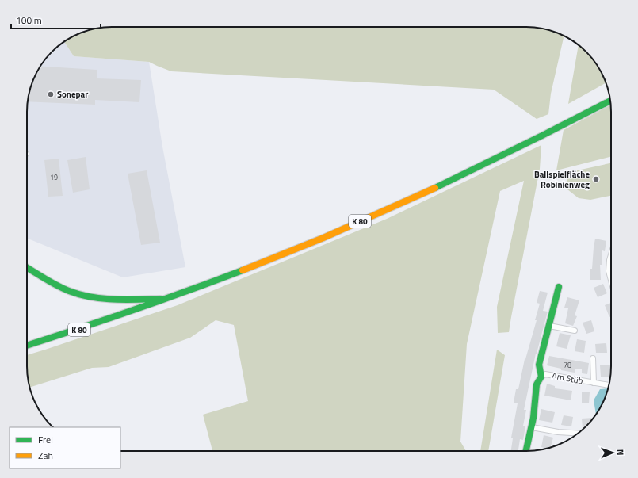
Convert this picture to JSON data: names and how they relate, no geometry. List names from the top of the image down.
{
  "streets": {
    "main road": ["K 80"],
    "street": ["Am Stüb"]
  },
  "places": ["Sonepar", "Ballspielfläche Robinienweg"],
  "house_numbers": ["19", "78"],
  "legend": ["Frei", "Zäh"],
  "scale_bar": "100 m",
  "north": "right"
}
